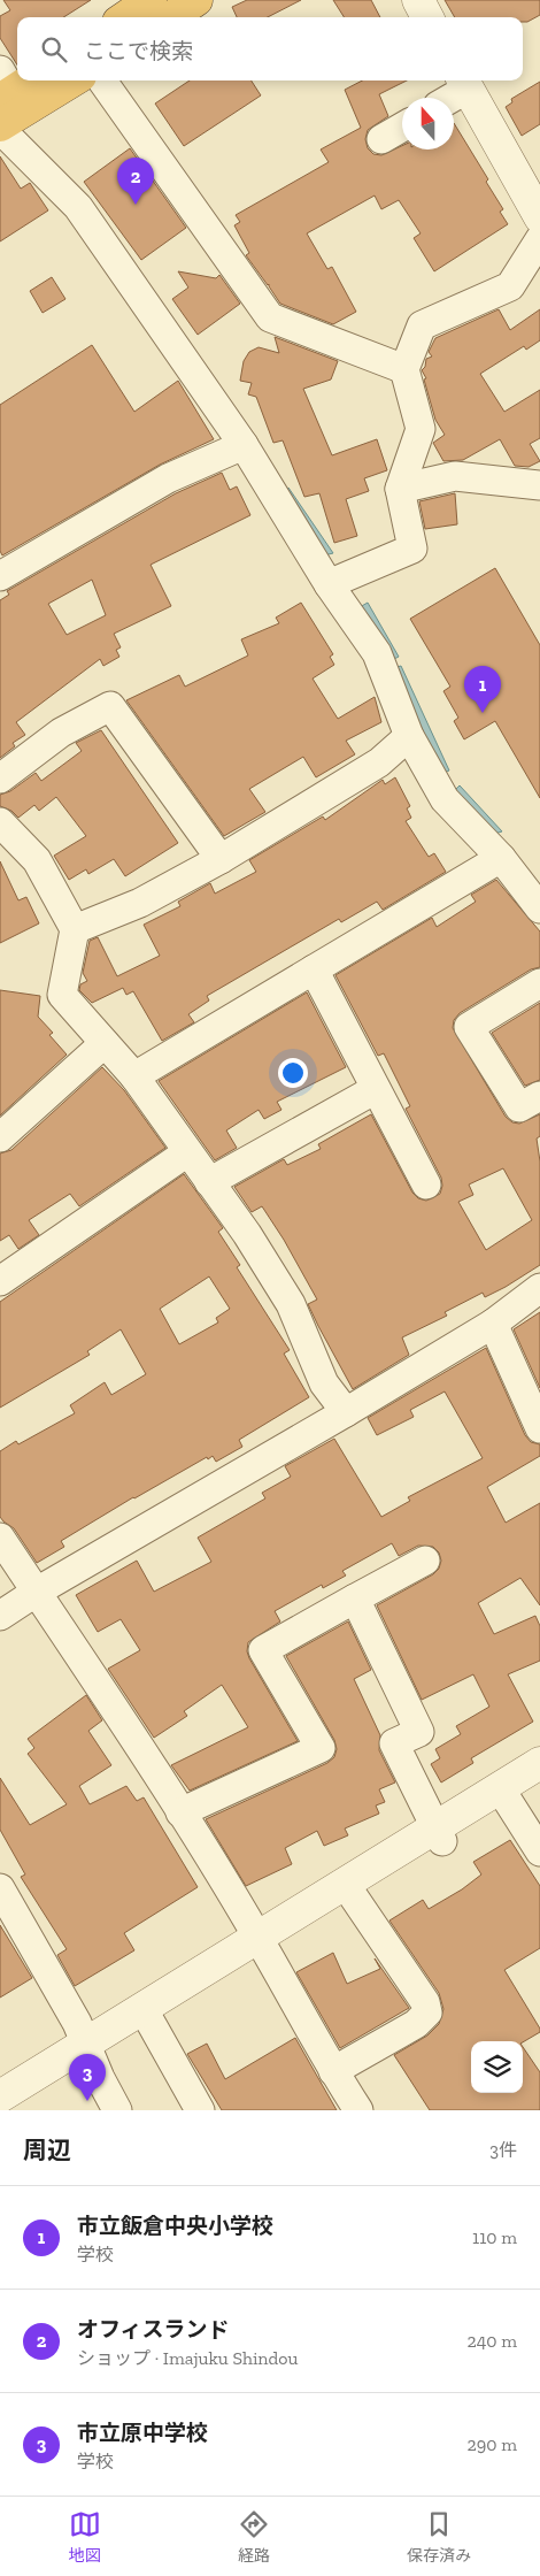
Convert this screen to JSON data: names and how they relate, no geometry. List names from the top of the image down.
{
  "north": "top",
  "page": {
    "search": "ここで検索",
    "pins": ["2", "1", "3"],
    "heading": ["周辺", "3件"],
    "list": [
      {
        "mark": "1",
        "name": "市立飯倉中央小学校",
        "note": "学校",
        "value": "110 m"
      },
      {
        "mark": "2",
        "name": "オフィスランド",
        "note": "ショップ · Imajuku Shindou",
        "value": "240 m"
      },
      {
        "mark": "3",
        "name": "市立原中学校",
        "note": "学校",
        "value": "290 m"
      }
    ],
    "nav": ["地図", "経路", "保存済み"]
  }
}
